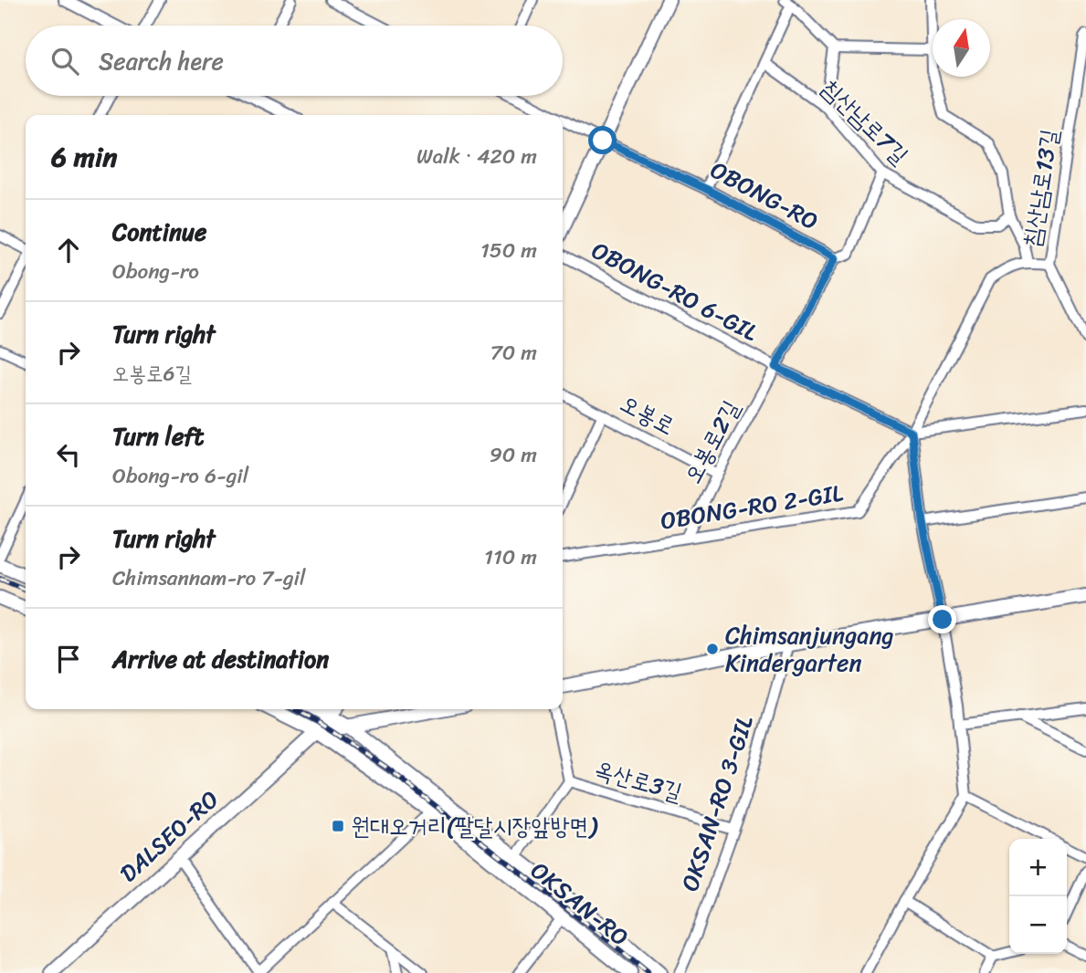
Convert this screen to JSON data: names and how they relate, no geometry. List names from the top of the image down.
{
  "streets": {
    "main road": ["DALSEO-RO", "OKSAN-RO"],
    "street": [
      "침산남로7길",
      "침산남로13길",
      "OBONG-RO",
      "OBONG-RO 6-GIL",
      "오봉로",
      "오봉로2길",
      "OBONG-RO 2-GIL",
      "옥산로3길",
      "OKSAN-RO 3-GIL"
    ]
  },
  "crossings": [
    ["침산남로7길", "오봉로2길"],
    ["OBONG-RO", "오봉로2길"],
    ["OBONG-RO 6-GIL", "오봉로2길"],
    ["OBONG-RO 6-GIL", "OBONG-RO 2-GIL"],
    ["오봉로", "오봉로2길"],
    ["오봉로2길", "OBONG-RO 2-GIL"],
    ["옥산로3길", "OKSAN-RO 3-GIL"],
    ["DALSEO-RO", "OKSAN-RO"]
  ],
  "places": {
    "other": ["Chimsanjungang Kindergarten"],
    "transit": ["원대오거리(팔달시장앞방면)"]
  },
  "north": "top",
  "page": {
    "search": "Search here",
    "heading": ["6 min", "Walk · 420 m"],
    "list": [
      ["Continue", "Obong-ro", "150 m"],
      ["Turn right", "오봉로6길", "70 m"],
      ["Turn left", "Obong-ro 6-gil", "90 m"],
      ["Turn right", "Chimsannam-ro 7-gil", "110 m"],
      "Arrive at destination"
    ],
    "map_buttons": ["+", "−"]
  }
}
